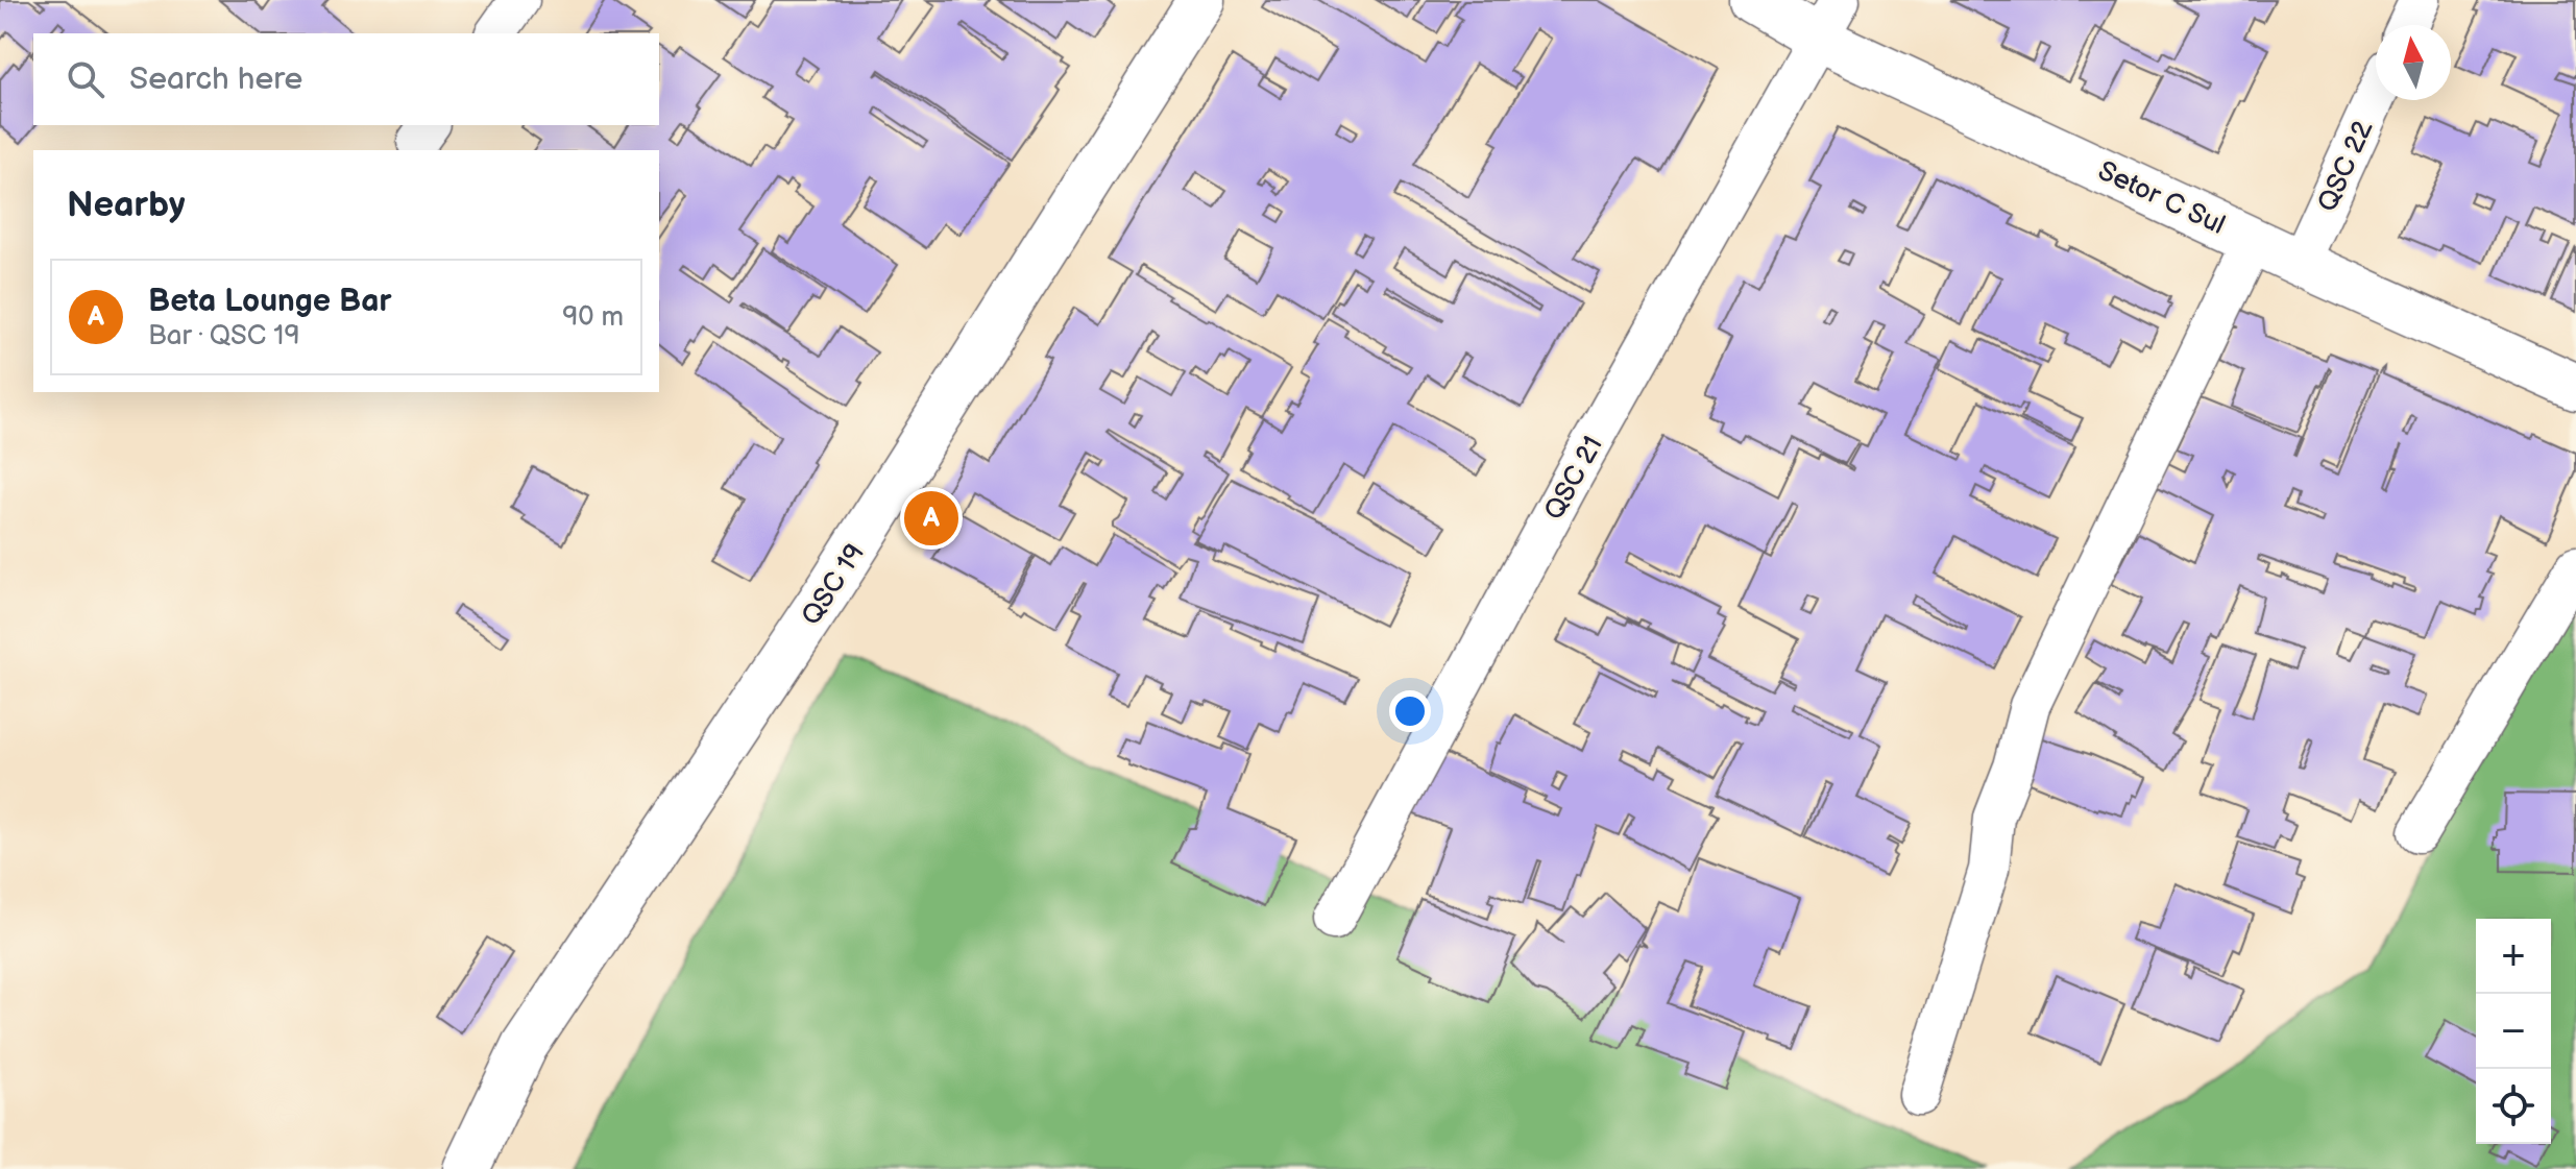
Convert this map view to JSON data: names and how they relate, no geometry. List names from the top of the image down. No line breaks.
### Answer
{"streets":{"street":["QSC 22","Setor C Sul","QSC 21","QSC 19"]},"crossings":[["QSC 22","Setor C Sul"],["Setor C Sul","QSC 21"]],"north":"top","page":{"search":"Search here","heading":"Nearby","list":[{"mark":"A","name":"Beta Lounge Bar","note":"Bar · QSC 19","value":"90 m"}],"pins":"A","map_buttons":["+","−"]}}
